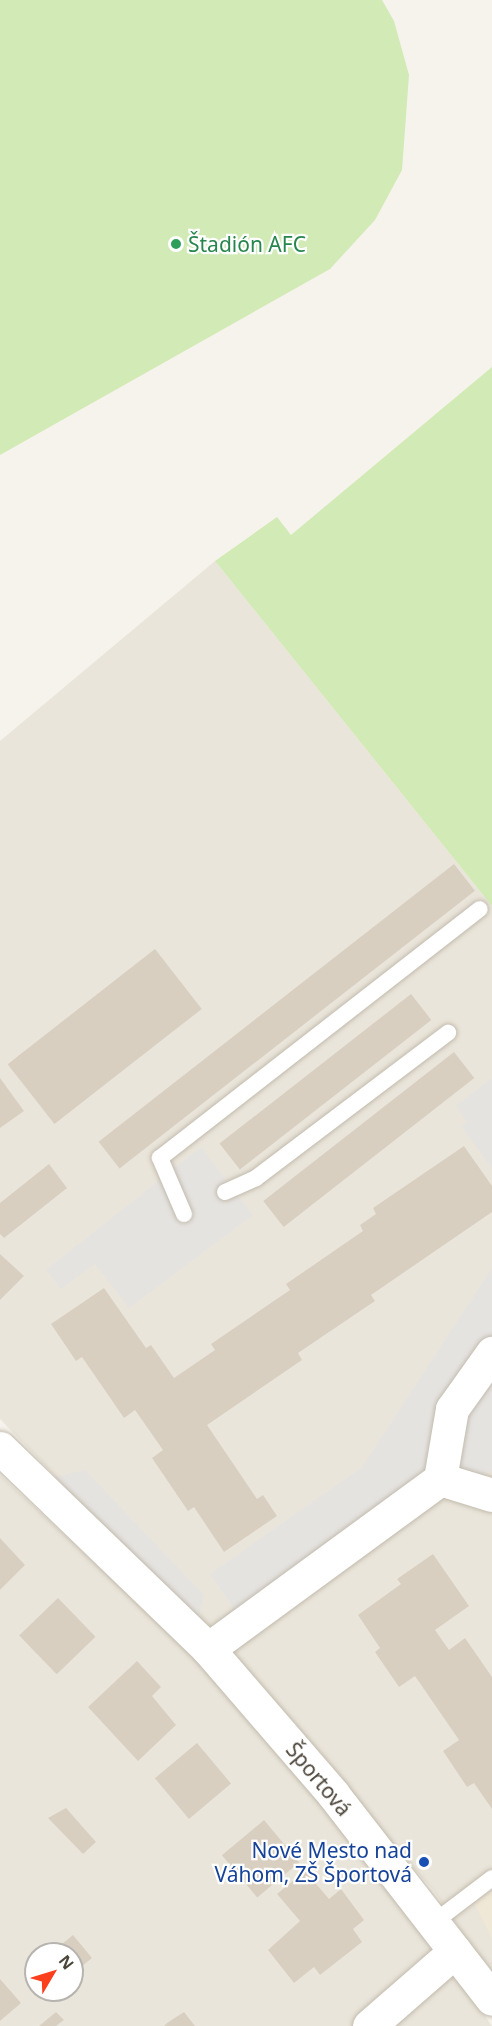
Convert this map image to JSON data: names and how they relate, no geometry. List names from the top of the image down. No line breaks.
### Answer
{"streets":{"street":["Športová"]},"places":["Štadión AFC","Nové Mesto nad Váhom, ZŠ Športová"],"north":"top right"}
